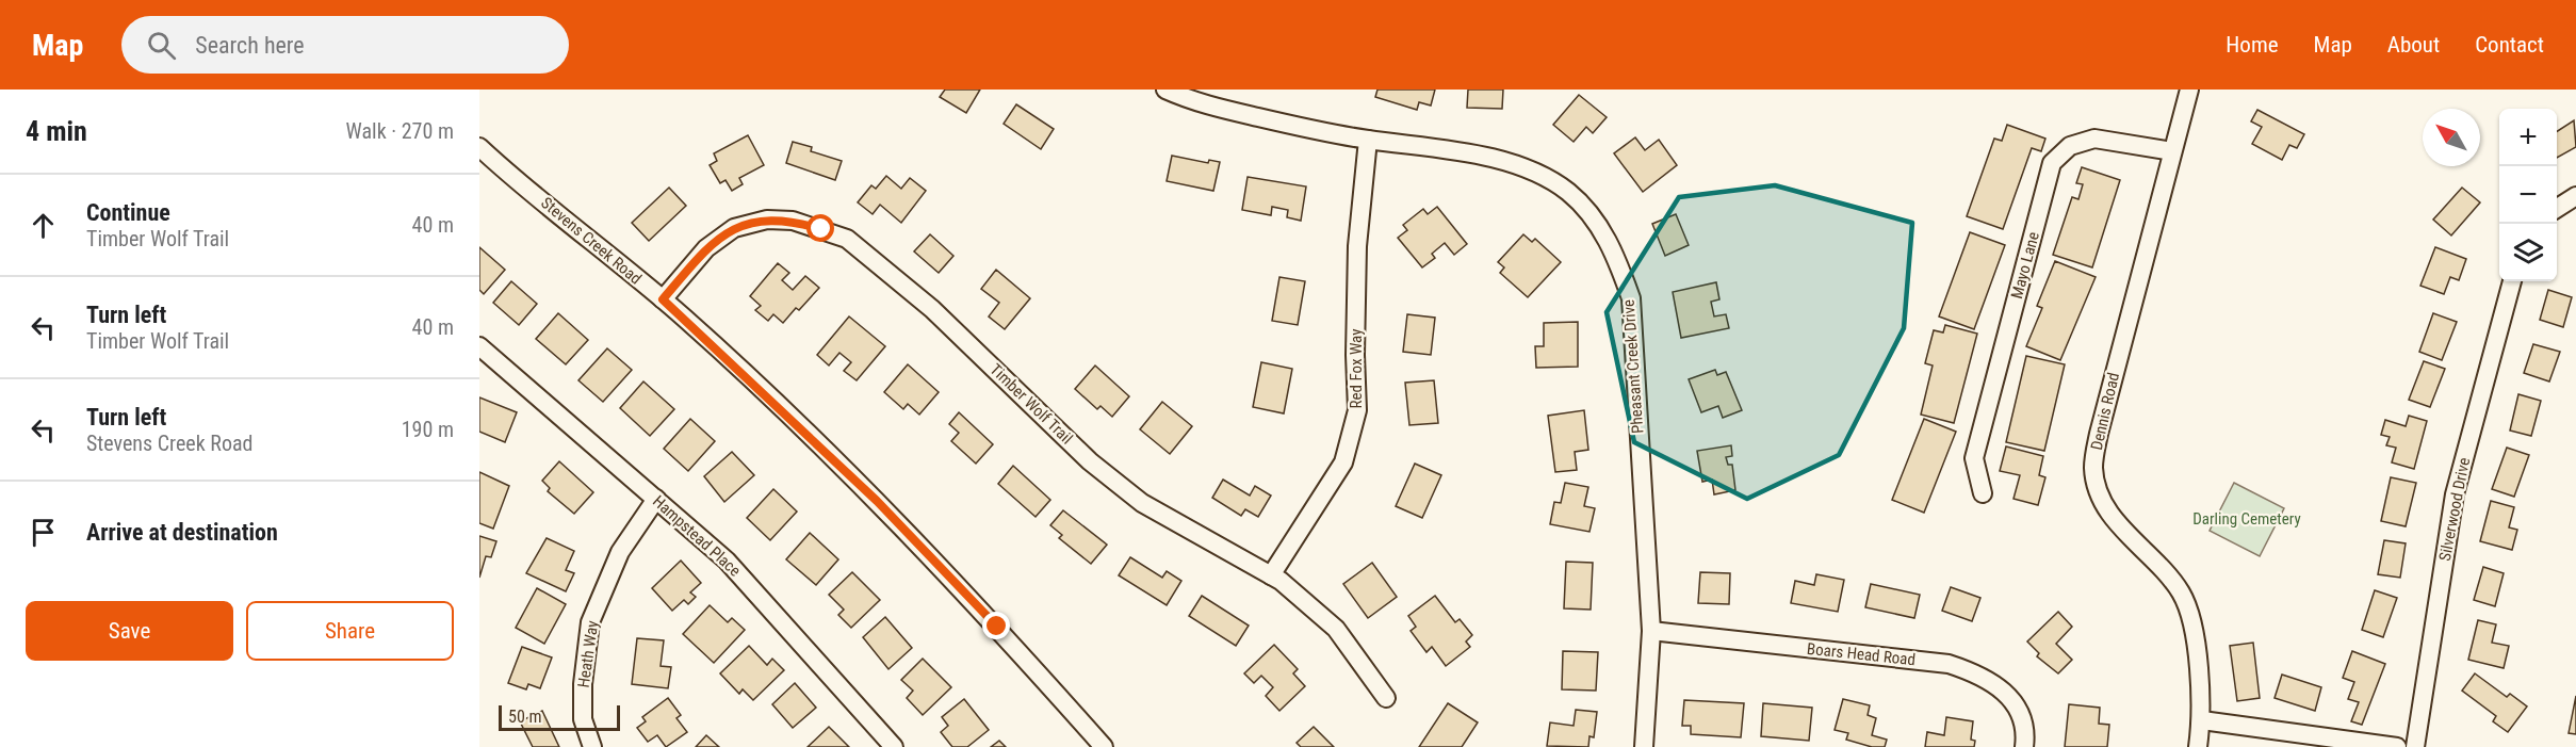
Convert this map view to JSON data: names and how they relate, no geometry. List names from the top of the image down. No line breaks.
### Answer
{"streets":{"street":["Stevens Creek Road","Mayo Lane","Pheasant Creek Drive","Red Fox Way","Timber Wolf Trail","Dennis Road","Silverwood Drive","Hampstead Place","Heath Way","Boars Head Road"]},"crossings":[["Stevens Creek Road","Timber Wolf Trail"],["Mayo Lane","Dennis Road"],["Pheasant Creek Drive","Red Fox Way"],["Pheasant Creek Drive","Boars Head Road"],["Red Fox Way","Timber Wolf Trail"],["Hampstead Place","Heath Way"]],"parks":["Darling Cemetery"],"scale_bar":"50 m","north":"top left","page":{"header":"Map","search":"Search here","nav":["Home","Map","About","Contact"],"heading":["4 min","Walk · 270 m"],"map_buttons":["+","−"],"list":[["Continue","Timber Wolf Trail","40 m"],["Turn left","Timber Wolf Trail","40 m"],["Turn left","Stevens Creek Road","190 m"],"Arrive at destination"],"buttons":["Save","Share"],"scale":"50 m"}}
